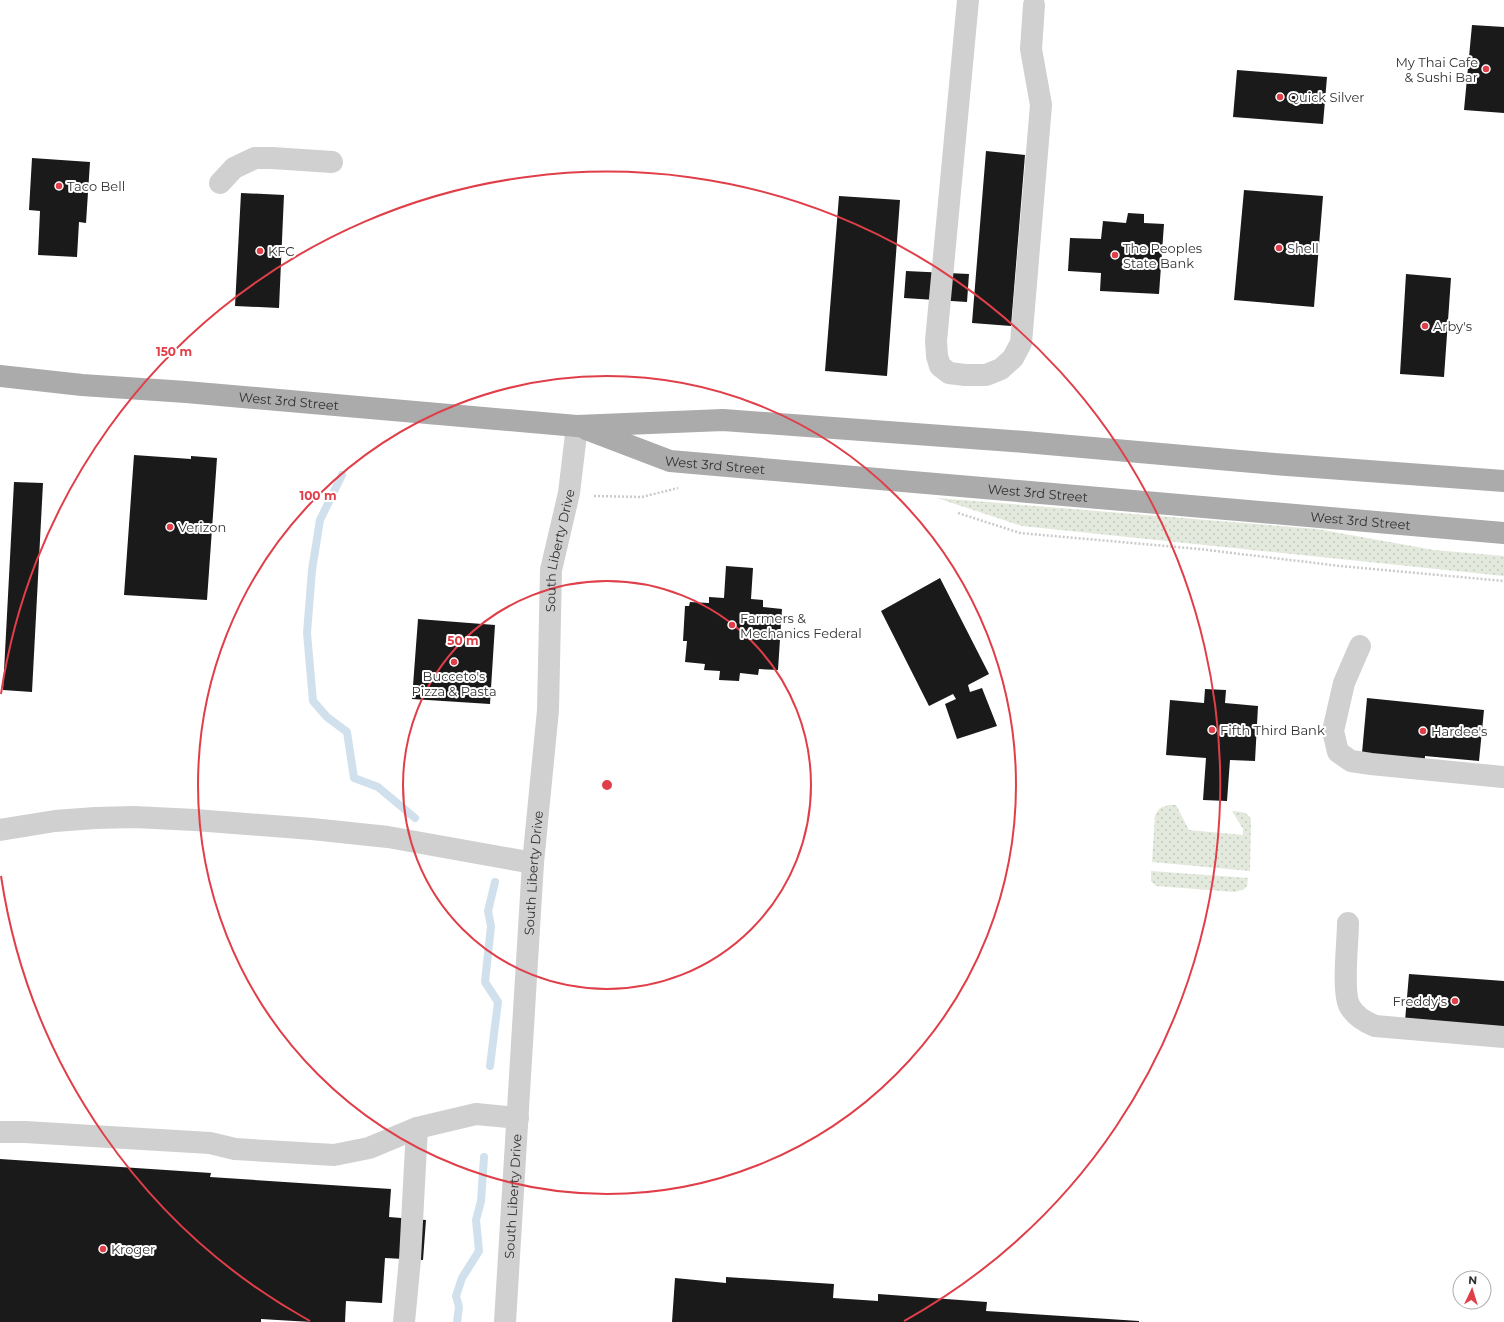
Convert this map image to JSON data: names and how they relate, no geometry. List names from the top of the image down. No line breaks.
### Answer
{"streets":{"main road":["West 3rd Street"],"street":["South Liberty Drive"]},"crossings":[["West 3rd Street","South Liberty Drive"]],"places":["My Thai Cafe & Sushi Bar","Quick Silver","Taco Bell","Shell","KFC","The Peoples State Bank","Arby's","Verizon","Farmers & Mechanics Federal","Bucceto's Pizza & Pasta","Fifth Third Bank","Hardee's","Freddy's","Kroger"],"north":"top","rings":["150 m","100 m","50 m"]}
